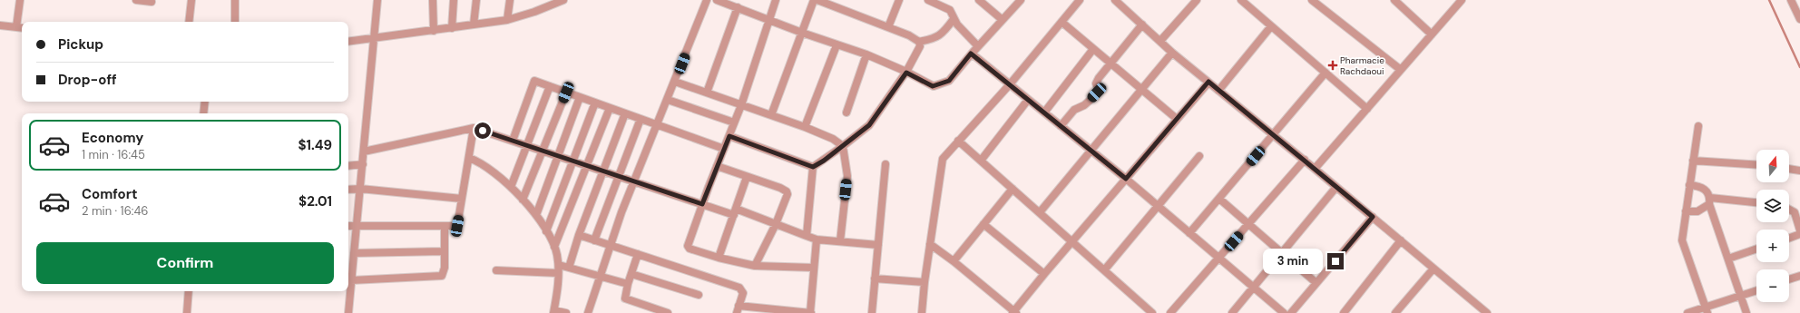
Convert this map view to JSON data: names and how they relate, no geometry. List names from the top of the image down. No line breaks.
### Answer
{"places":{"health":["Pharmacie Rachdaoui"]},"north":"top","page":{"banner":["Pickup","Drop-off"],"list":[{"name":"Economy","note":"1 min · 16:45","value":"$1.49"},{"name":"Comfort","note":"2 min · 16:46","value":"$2.01"}],"map_buttons":["+","−"],"buttons":"Confirm","bubble":"3 min"}}
